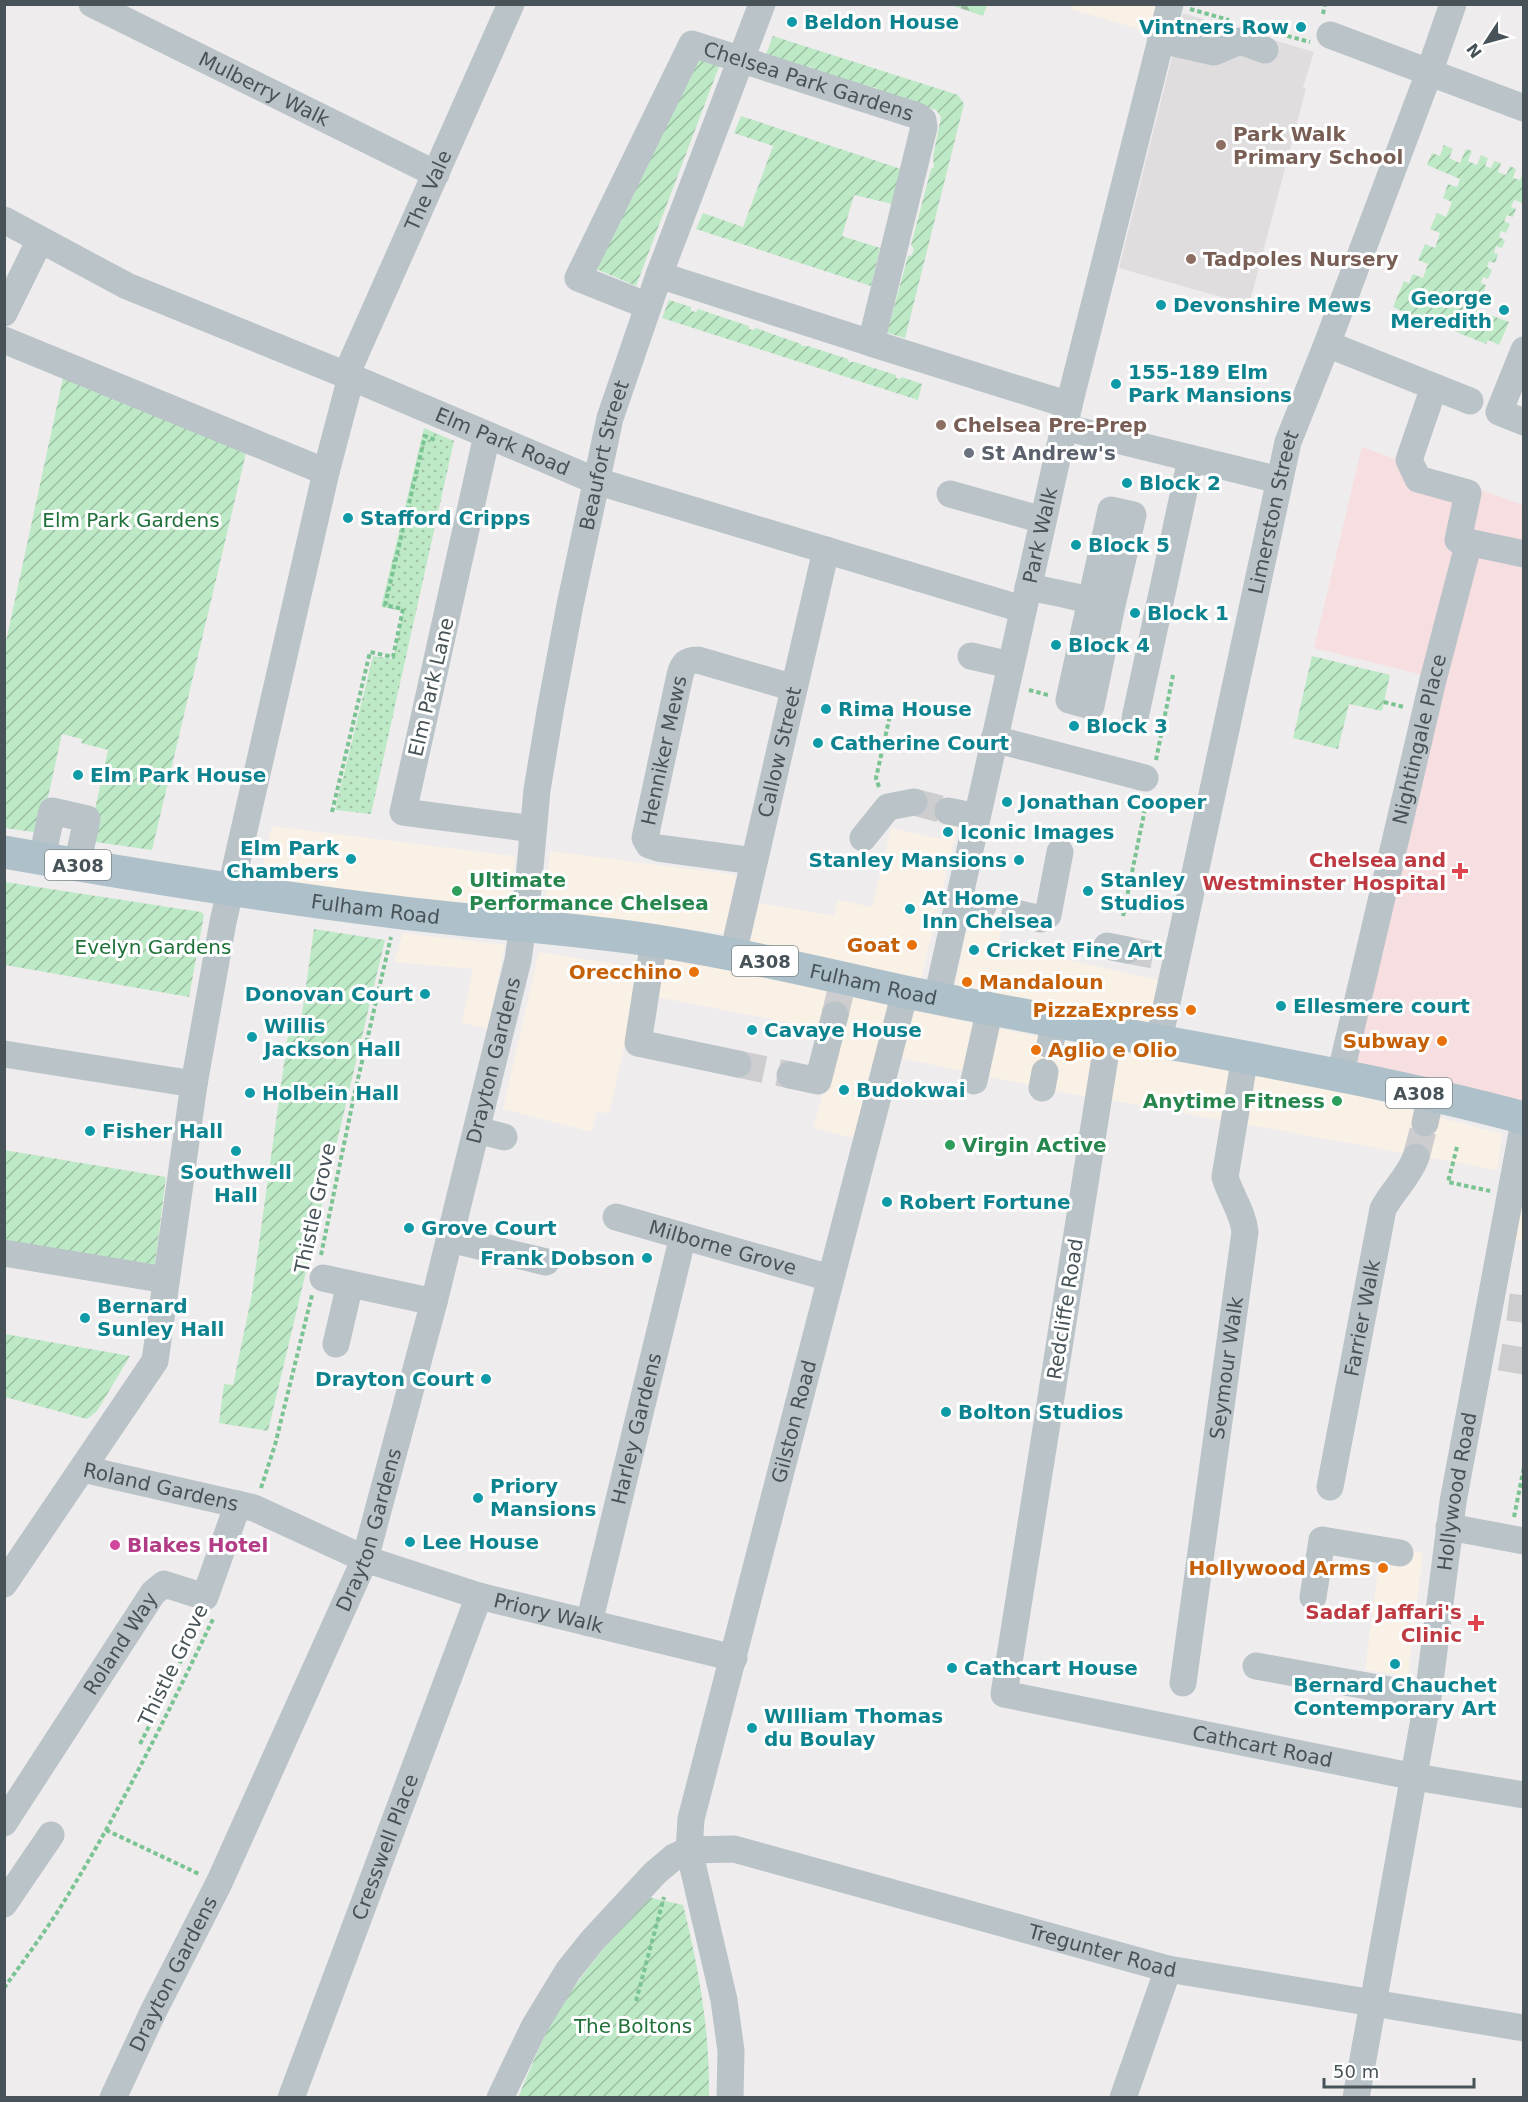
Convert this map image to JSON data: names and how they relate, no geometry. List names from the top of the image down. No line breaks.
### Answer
{"streets":{"main road":["A308","Fulham Road"],"street":["Chelsea Park Gardens","Mulberry Walk","The Vale","Elm Park Road","Beaufort Street","Limerston Street","Park Walk","Elm Park Lane","Nightingale Place","Henniker Mews","Callow Street","Drayton Gardens","Milborne Grove","Redcliffe Road","Farrier Walk","Seymour Walk","Gilston Road","Harley Gardens","Hollywood Road","Roland Gardens","Priory Walk","Roland Way","Cathcart Road","Cresswell Place","Tregunter Road"],"path":["Thistle Grove"]},"crossings":[["Chelsea Park Gardens","Beaufort Street"],["Mulberry Walk","The Vale"],["The Vale","Elm Park Road"],["Elm Park Road","Beaufort Street"],["Elm Park Road","Park Walk"],["Elm Park Road","Elm Park Lane"],["Elm Park Road","Callow Street"],["Beaufort Street","Elm Park Lane"],["Beaufort Street","Fulham Road"],["Beaufort Street","Drayton Gardens"],["Limerston Street","Fulham Road"],["Park Walk","Fulham Road"],["Nightingale Place","Fulham Road"],["Henniker Mews","Callow Street"],["Callow Street","Fulham Road"],["Fulham Road","Drayton Gardens"],["Fulham Road","Thistle Grove"],["Fulham Road","Redcliffe Road"],["Fulham Road","Seymour Walk"],["Fulham Road","Gilston Road"],["Drayton Gardens","Roland Gardens"],["Drayton Gardens","Priory Walk"],["Thistle Grove","Roland Gardens"],["Thistle Grove","Roland Way"],["Milborne Grove","Gilston Road"],["Milborne Grove","Harley Gardens"],["Redcliffe Road","Cathcart Road"],["Gilston Road","Priory Walk"],["Gilston Road","Tregunter Road"],["Harley Gardens","Priory Walk"],["Hollywood Road","Cathcart Road"],["Hollywood Road","Tregunter Road"],["Roland Gardens","Priory Walk"],["Priory Walk","Cresswell Place"]],"parks":["Elm Park Gardens","Evelyn Gardens","The Boltons"],"places":{"other":["Beldon House","Vintners Row","Park Walk Primary School","Tadpoles Nursery","Devonshire Mews","George Meredith","155-189 Elm Park Mansions","Chelsea Pre-Prep","St Andrew's","Block 2","Stafford Cripps","Block 5","Block 1","Block 4","Rima House","Block 3","Catherine Court","Elm Park House","Jonathan Cooper","Iconic Images","Elm Park Chambers","Stanley Mansions","Ultimate Performance Chelsea","Stanley Studios","At Home Inn Chelsea","Goat","Cricket Fine Art","Orecchino","Mandaloun","Donovan Court","Ellesmere court","PizzaExpress","Cavaye House","Willis Jackson Hall","Subway","Aglio e Olio","Budokwai","Holbein Hall","Anytime Fitness","Fisher Hall","Virgin Active","Southwell Hall","Robert Fortune","Grove Court","Frank Dobson","Bernard Sunley Hall","Drayton Court","Bolton Studios","Priory Mansions","Lee House","Blakes Hotel","Hollywood Arms","Bernard Chauchet Contemporary Art","Cathcart House","WIlliam Thomas du Boulay"],"health":["Chelsea and Westminster Hospital","Sadaf Jaffari's Clinic"]},"scale_bar":"50 m","north":"bottom left"}
